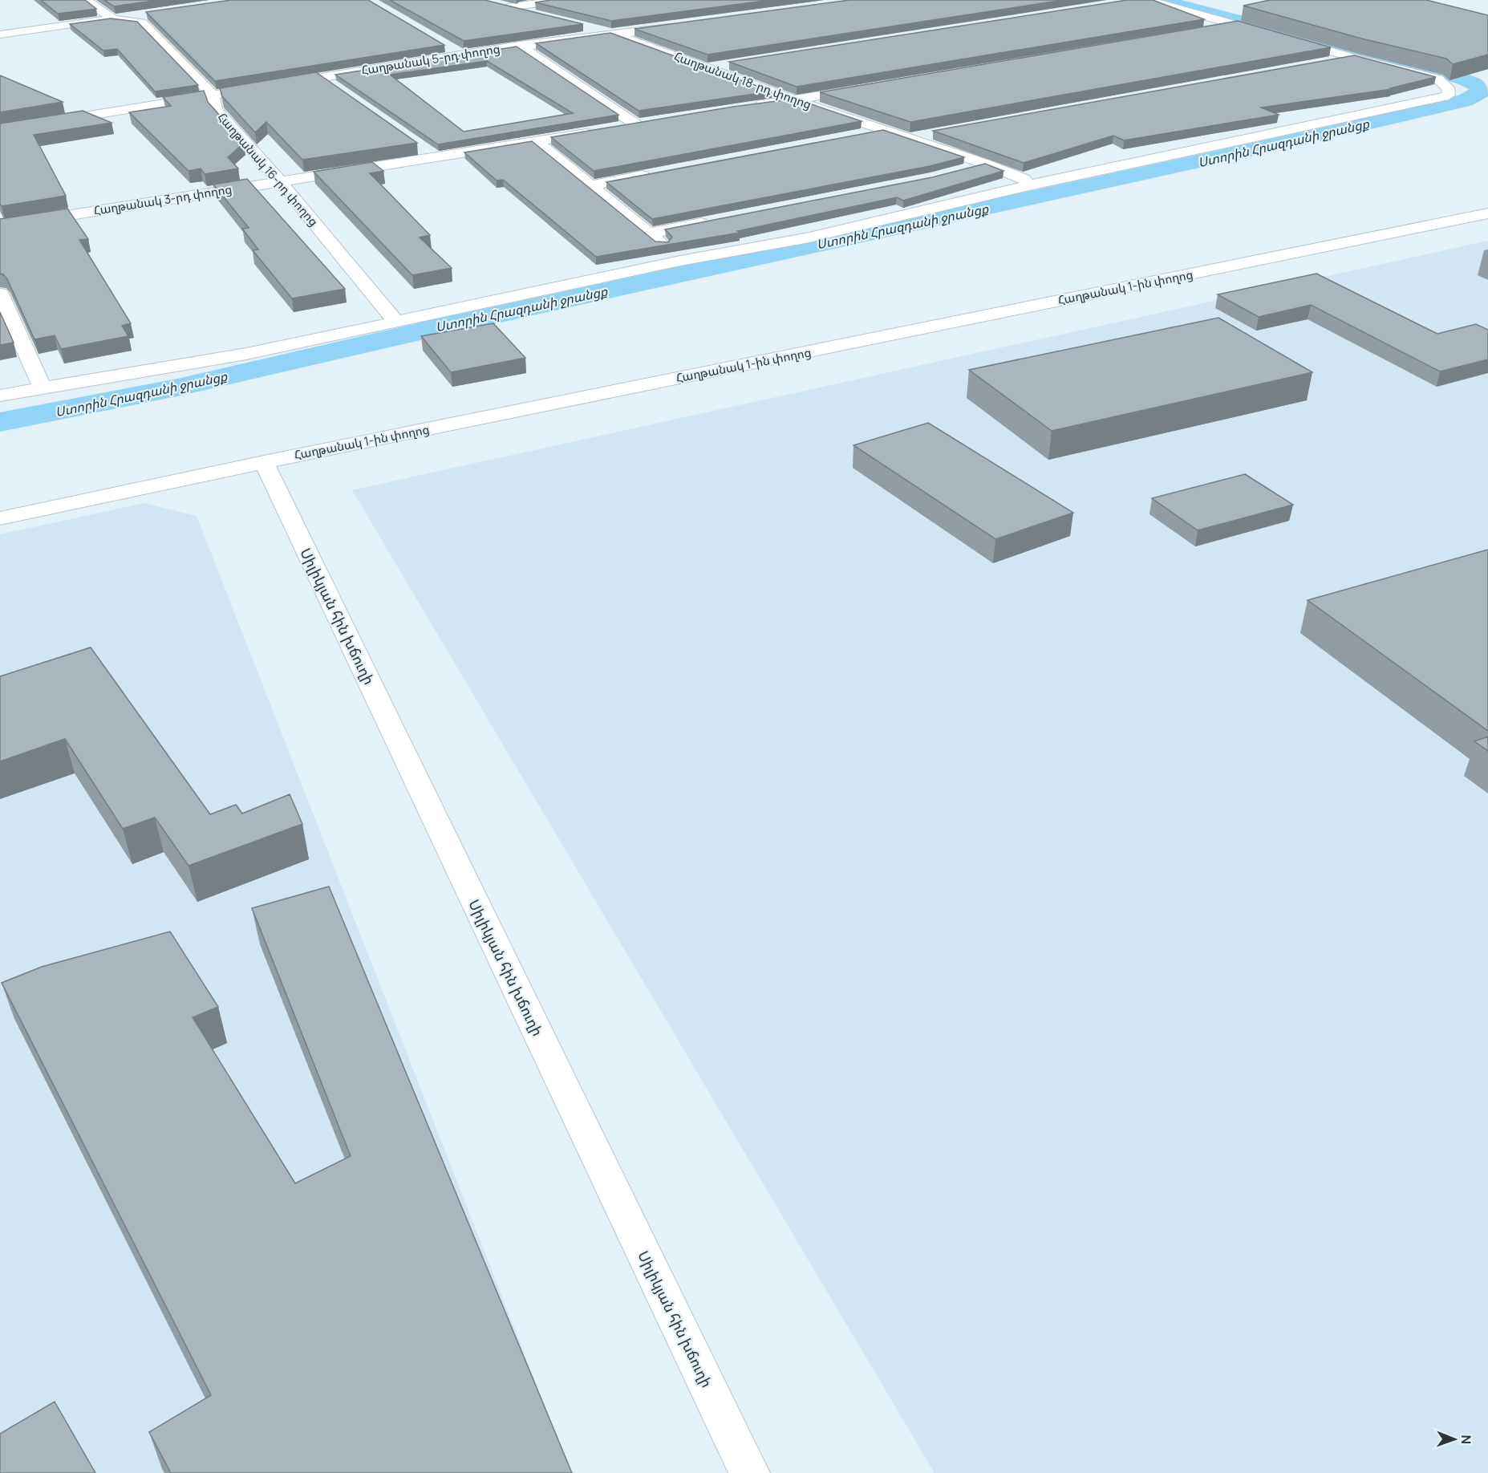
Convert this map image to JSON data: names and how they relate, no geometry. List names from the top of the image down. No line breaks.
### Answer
{"streets":{"street":["Հաղթանակ 5-րդ փողոց","Հաղթանակ 18-րդ փողոց","Հաղթանակ 16-րդ փողոց","Հաղթանակ 3-րդ փողոց","Հաղթանակ 1-ին փողոց","Սիլիկյան հին խճուղի"]},"crossings":[["Հաղթանակ 5-րդ փողոց","Հաղթանակ 18-րդ փողոց"],["Հաղթանակ 5-րդ փողոց","Հաղթանակ 16-րդ փողոց"],["Հաղթանակ 16-րդ փողոց","Հաղթանակ 3-րդ փողոց"],["Հաղթանակ 1-ին փողոց","Սիլիկյան հին խճուղի"]],"water":["Ստորին Հրազդանի ջրանցք"],"north":"right"}
